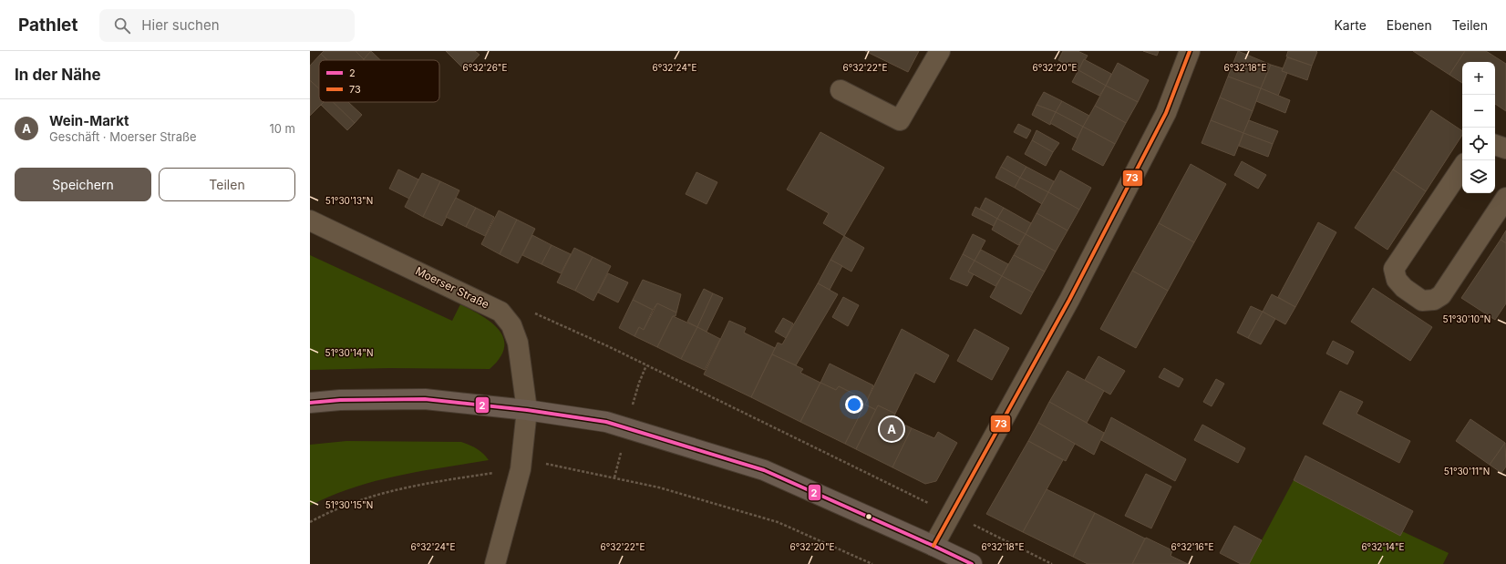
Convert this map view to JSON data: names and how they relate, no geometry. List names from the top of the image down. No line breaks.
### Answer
{"streets":{"street":["Moerser Straße"]},"lines":["transit line 73","transit line 2"],"legend":["2","73"],"page":{"header":"Pathlet","search":"Hier suchen","nav":["Karte","Ebenen","Teilen"],"heading":"In der Nähe","map_buttons":["+","−"],"list":[{"mark":"A","name":"Wein-Markt","note":"Geschäft · Moerser Straße","value":"10 m"}],"buttons":["Speichern","Teilen"],"pins":"A"},"coordinates":["6°32'26\"E","6°32'24\"E","6°32'22\"E","6°32'20\"E","6°32'18\"E","51°30'13\"N","51°30'10\"N","51°30'14\"N","51°30'11\"N","51°30'15\"N","6°32'16\"E","6°32'14\"E"]}
